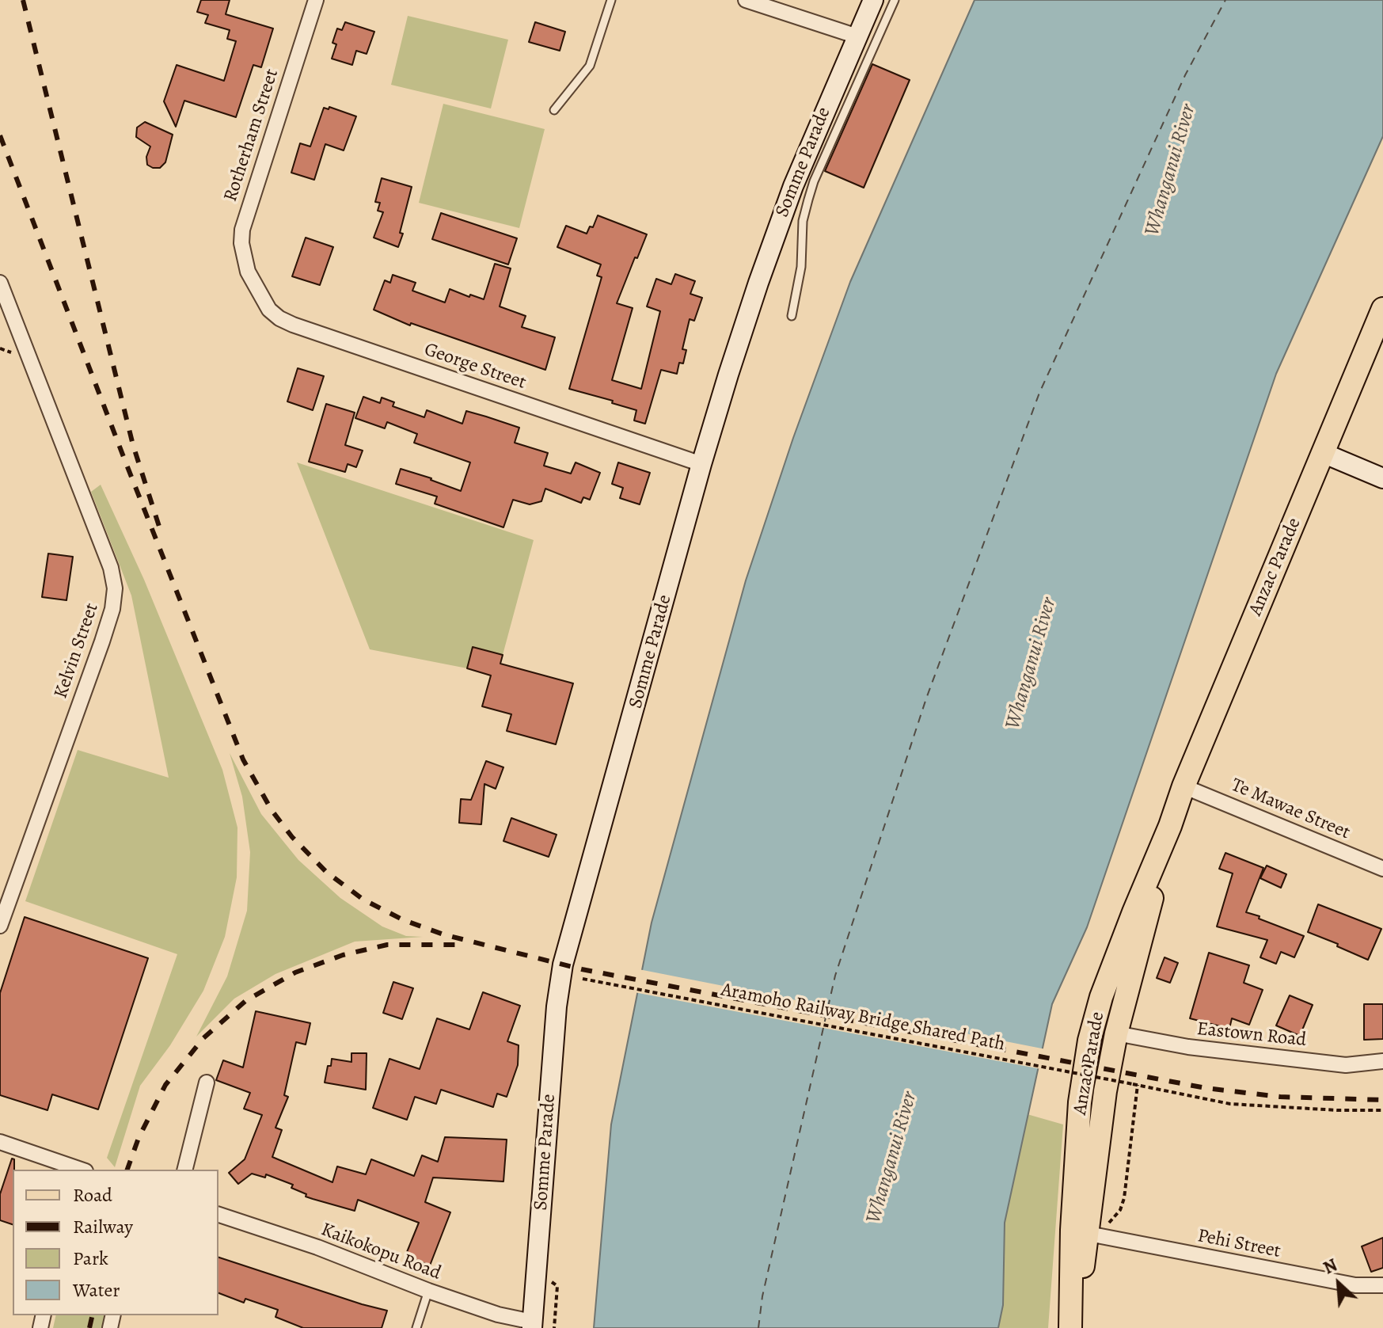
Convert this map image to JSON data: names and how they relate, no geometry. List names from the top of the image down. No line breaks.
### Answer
{"streets":{"main road":["Somme Parade","Anzac Parade"],"street":["Rotherham Street","George Street","Kelvin Street","Te Mawae Street","Eastown Road","Pehi Street","Kaikokopu Road"],"path":["Aramoho Railway Bridge Shared Path"]},"crossings":[["Rotherham Street","George Street"],["Somme Parade","George Street"],["Somme Parade","Kaikokopu Road"],["Anzac Parade","Te Mawae Street"],["Anzac Parade","Eastown Road"],["Anzac Parade","Pehi Street"]],"water":["Whanganui River"],"legend":["Road","Railway","Park","Water"],"north":"top left"}
